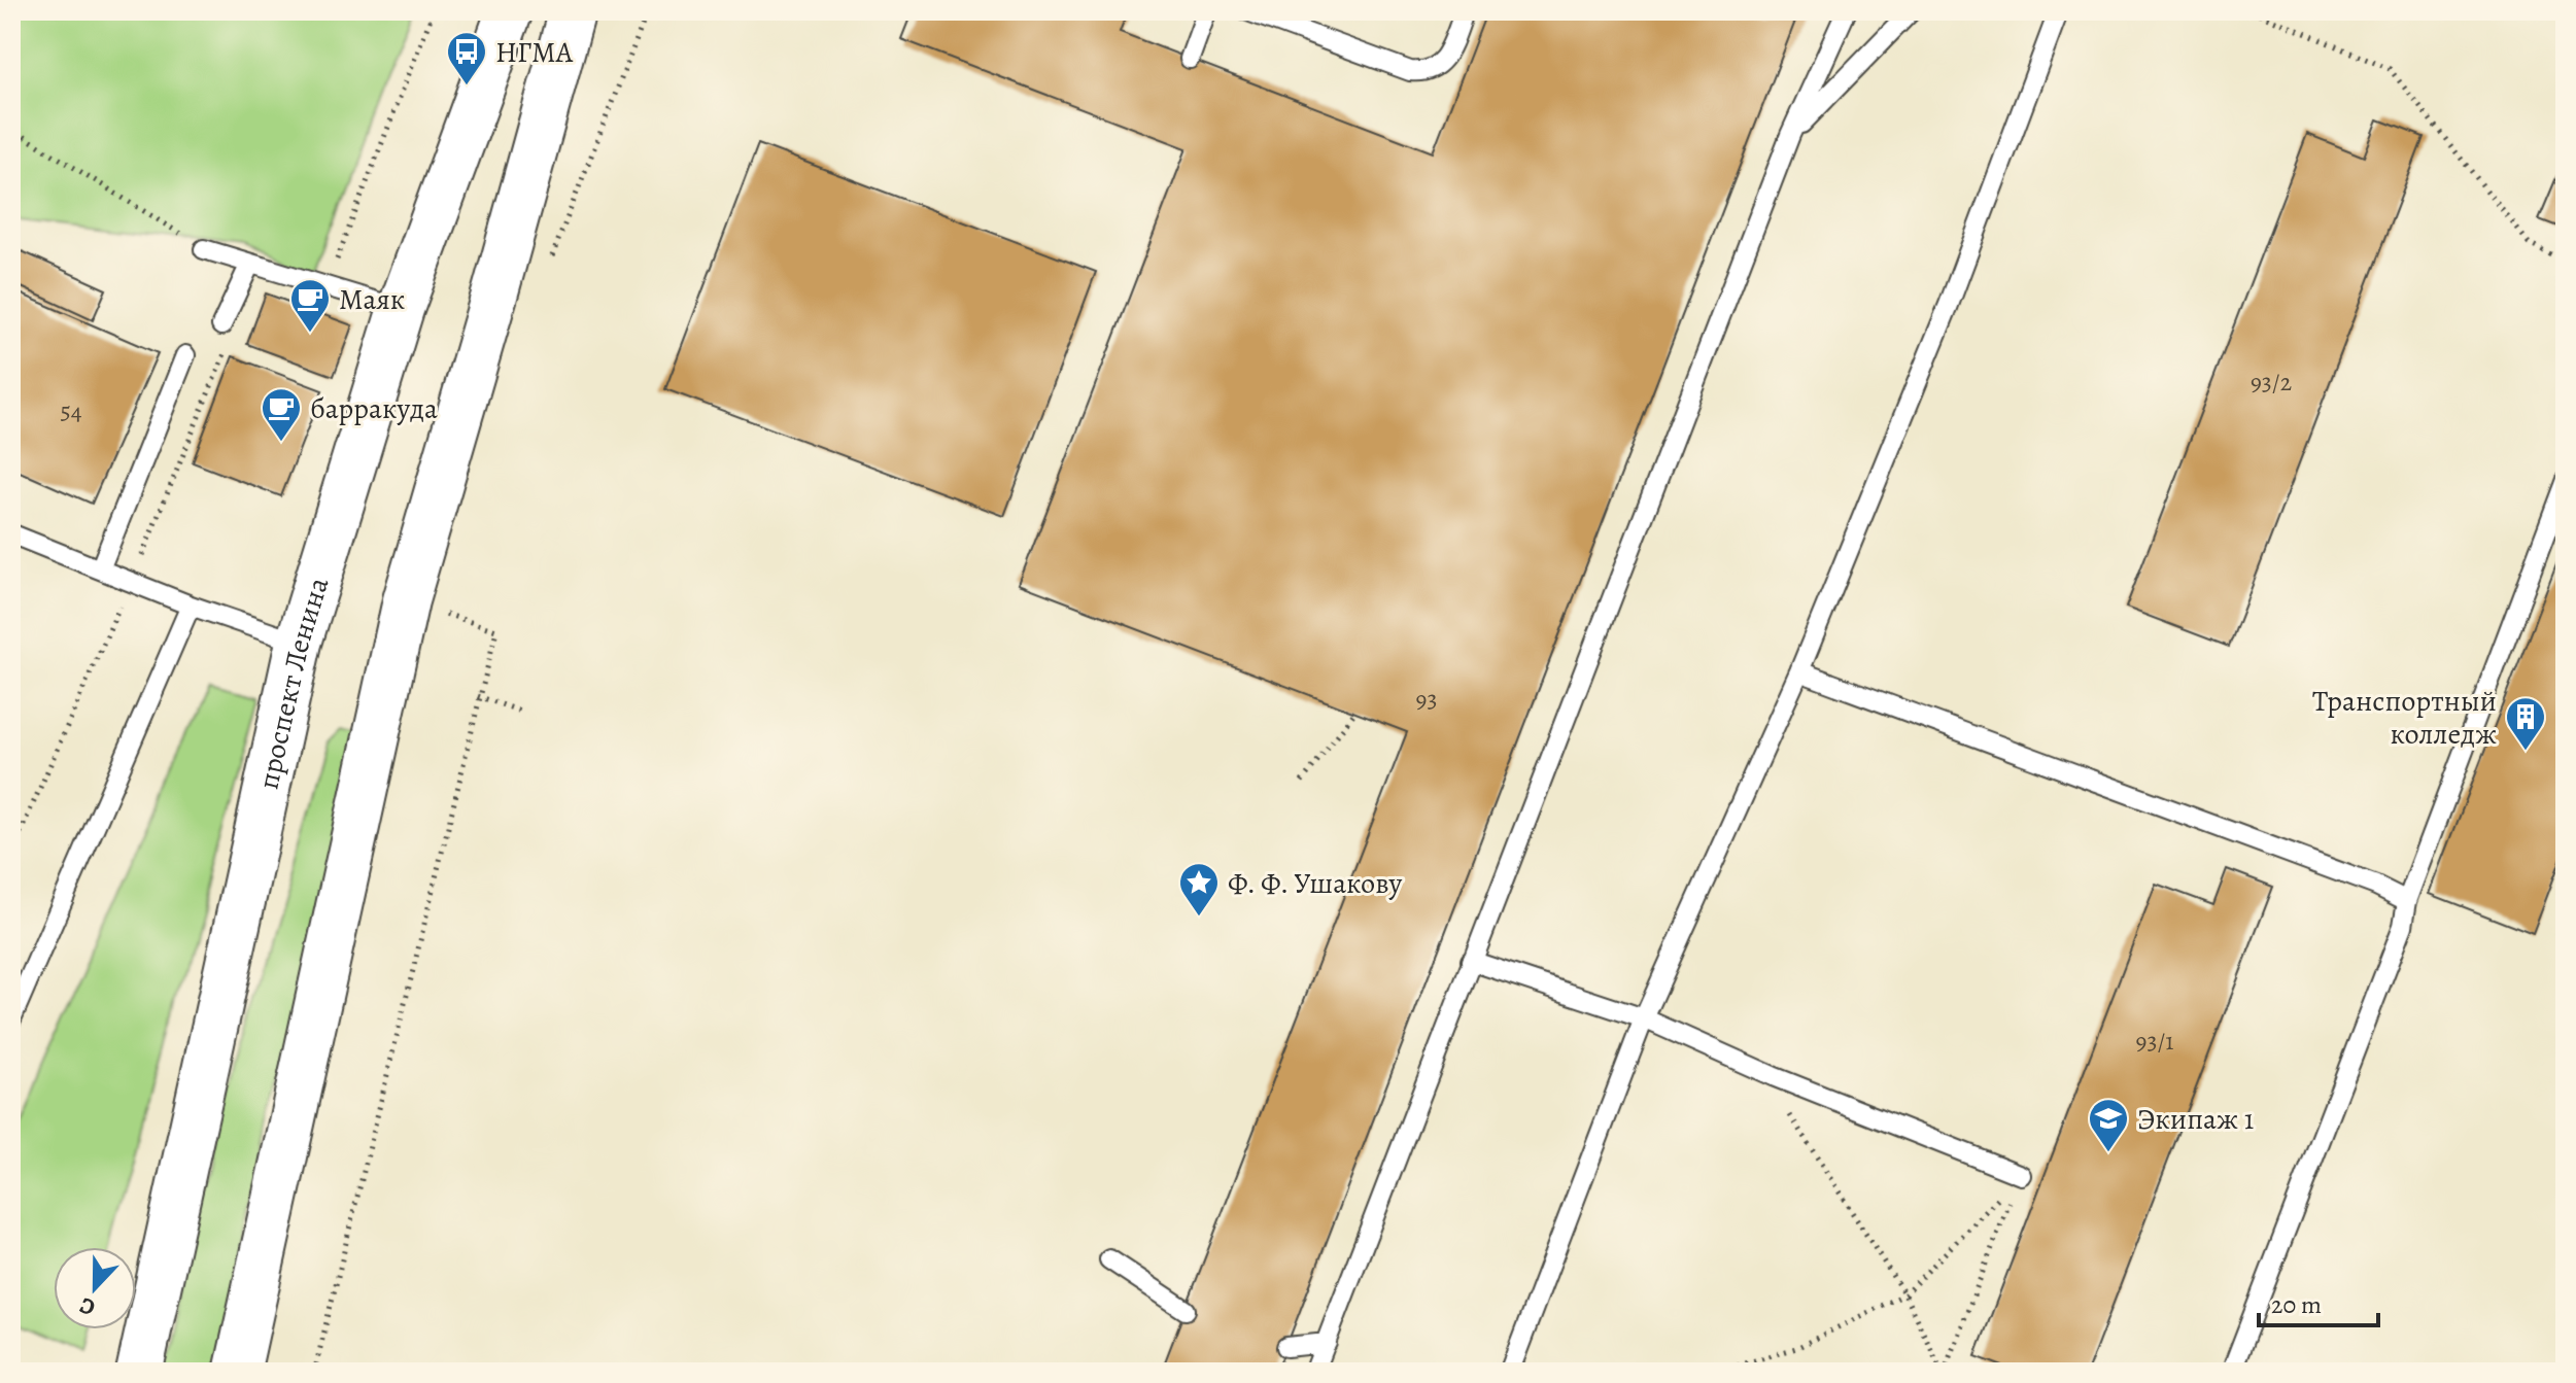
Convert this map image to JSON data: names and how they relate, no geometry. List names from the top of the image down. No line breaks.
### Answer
{"streets":{"street":["проспект Ленина"]},"places":{"bus stop":["НГМА"],"cafe":["Маяк","барракуда"],"building":["Транспортный колледж"],"place":["Ф. Ф. Ушакову"],"school or university":["Экипаж 1"]},"house_numbers":["93/2","54","93","93/1"],"scale_bar":"20 m","north":"bottom"}
